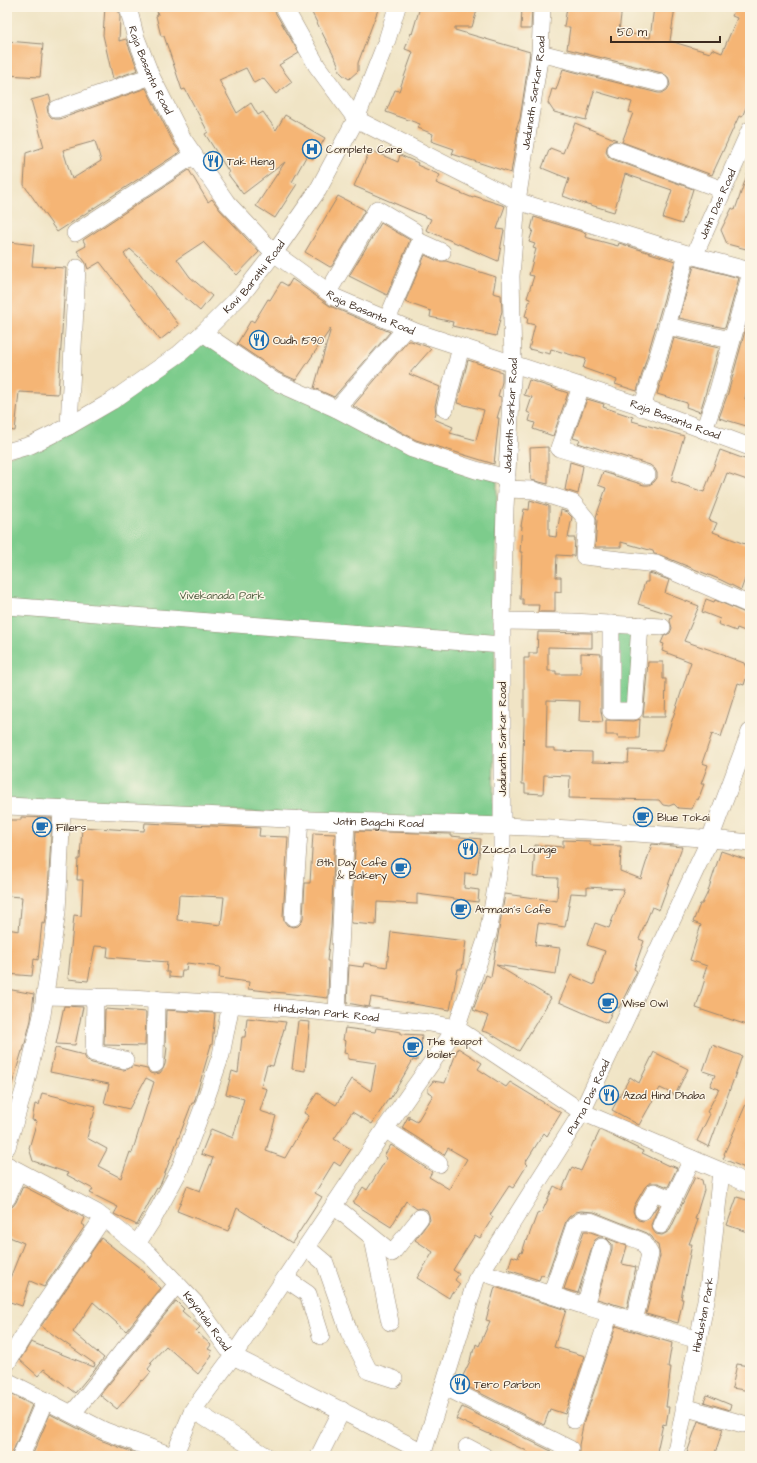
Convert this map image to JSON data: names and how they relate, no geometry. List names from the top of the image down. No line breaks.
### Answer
{"streets":{"street":["Raja Basanta Road","Jadunath Sarkar Road","Jatin Das Road","Kavi Barathi Road","Jatin Bagchi Road","Hindustan Park Road","Purna Das Road","Hindustan Park","Keyatala Road"]},"crossings":[["Raja Basanta Road","Jadunath Sarkar Road"],["Raja Basanta Road","Jatin Das Road"],["Raja Basanta Road","Kavi Barathi Road"],["Jadunath Sarkar Road","Jatin Bagchi Road"],["Jadunath Sarkar Road","Hindustan Park Road"],["Jadunath Sarkar Road","Keyatala Road"],["Jatin Bagchi Road","Purna Das Road"],["Hindustan Park Road","Purna Das Road"],["Purna Das Road","Keyatala Road"]],"parks":["Vivekanada Park"],"places":{"hospital":["Complete Care"],"restaurant":["Tak Heng","Oudh 1590","Zucca Lounge","Azad Hind Dhaba","Tero Parbon"],"cafe":["Blue Tokai","Fillers","8th Day Cafe & Bakery","Armaan's Cafe","Wise Owl","The teapot boiler"]},"scale_bar":"50 m"}
